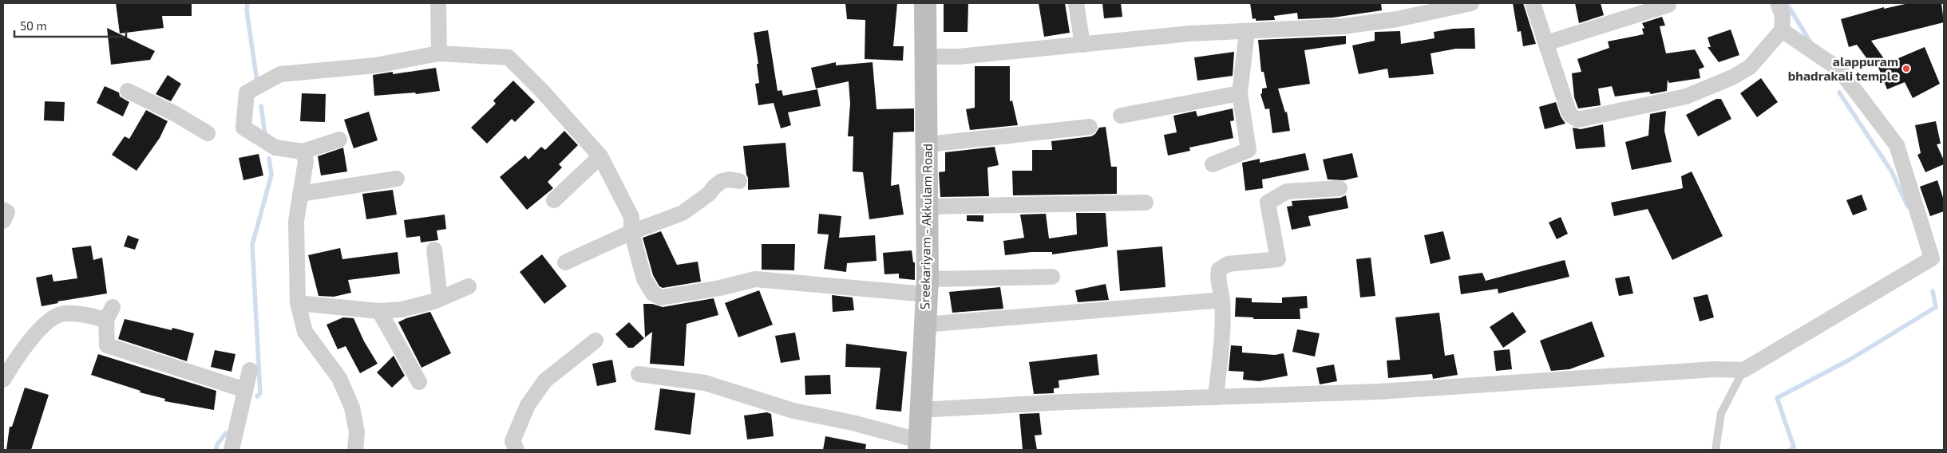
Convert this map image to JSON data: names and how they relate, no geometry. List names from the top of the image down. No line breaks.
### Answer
{"streets":{"main road":["Sreekariyam - Akkulam Road"]},"places":["alappuram bhadrakali temple"],"scale_bar":"50 m"}
